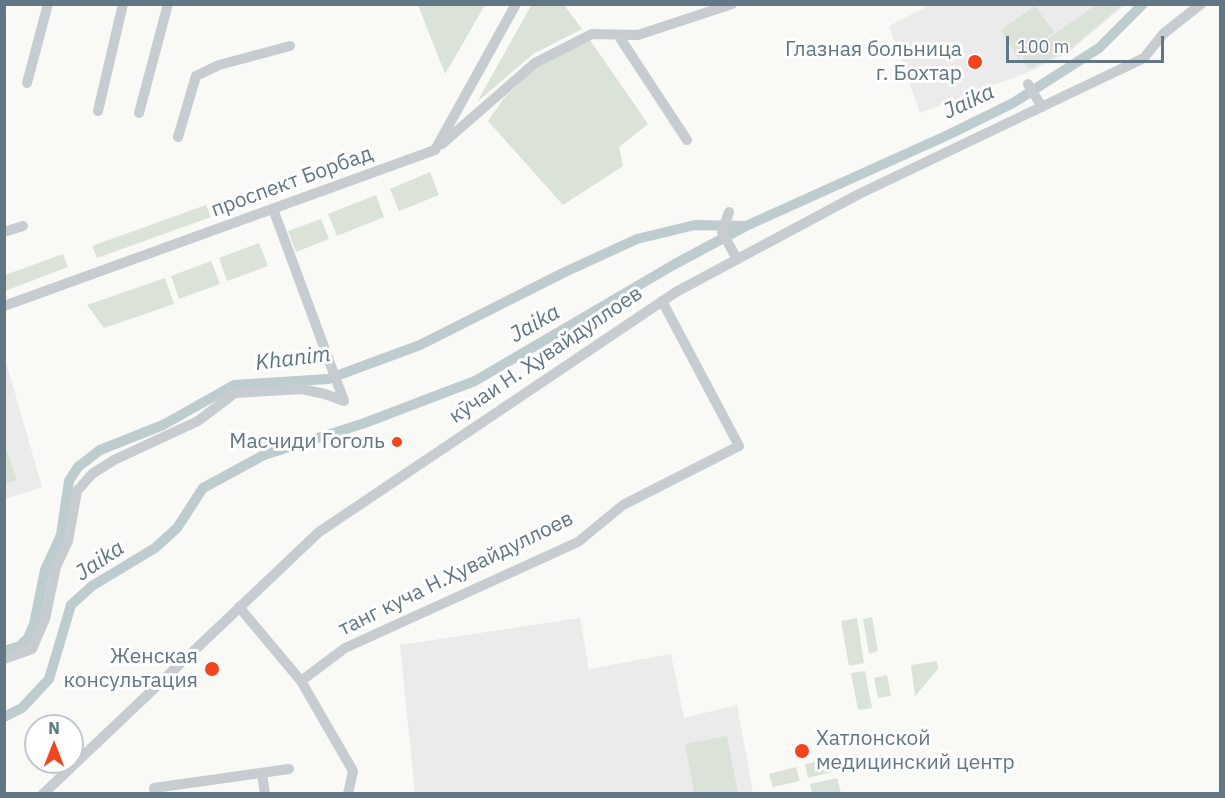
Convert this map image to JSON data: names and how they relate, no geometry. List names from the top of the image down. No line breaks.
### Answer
{"streets":{"street":["проспект Борбад","кӯчаи Н. Ҳувайдуллоев","танг куча Н.Ҳувайдуллоев"]},"crossings":[["кӯчаи Н. Ҳувайдуллоев","танг куча Н.Ҳувайдуллоев"]],"water":["Jaika","Khanim"],"places":["Глазная больница г. Бохтар","Масчиди Гоголь","Женская консультация","Хатлонской медицинский центр"],"scale_bar":"100 m","north":"top"}
